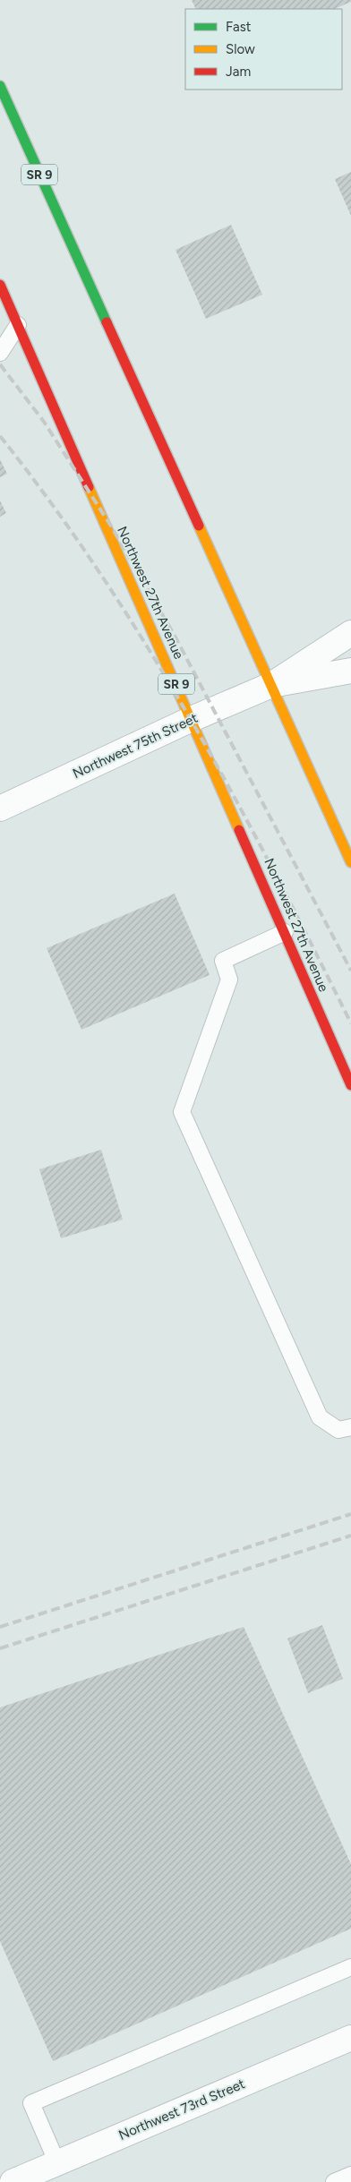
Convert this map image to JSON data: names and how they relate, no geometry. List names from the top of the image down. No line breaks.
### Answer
{"streets":{"main road":["SR 9","Northwest 27th Avenue"],"street":["Northwest 75th Street","Northwest 73rd Street"]},"crossings":[["SR 9","Northwest 75th Street"],["Northwest 27th Avenue","Northwest 75th Street"]],"legend":["Fast","Slow","Jam"]}
